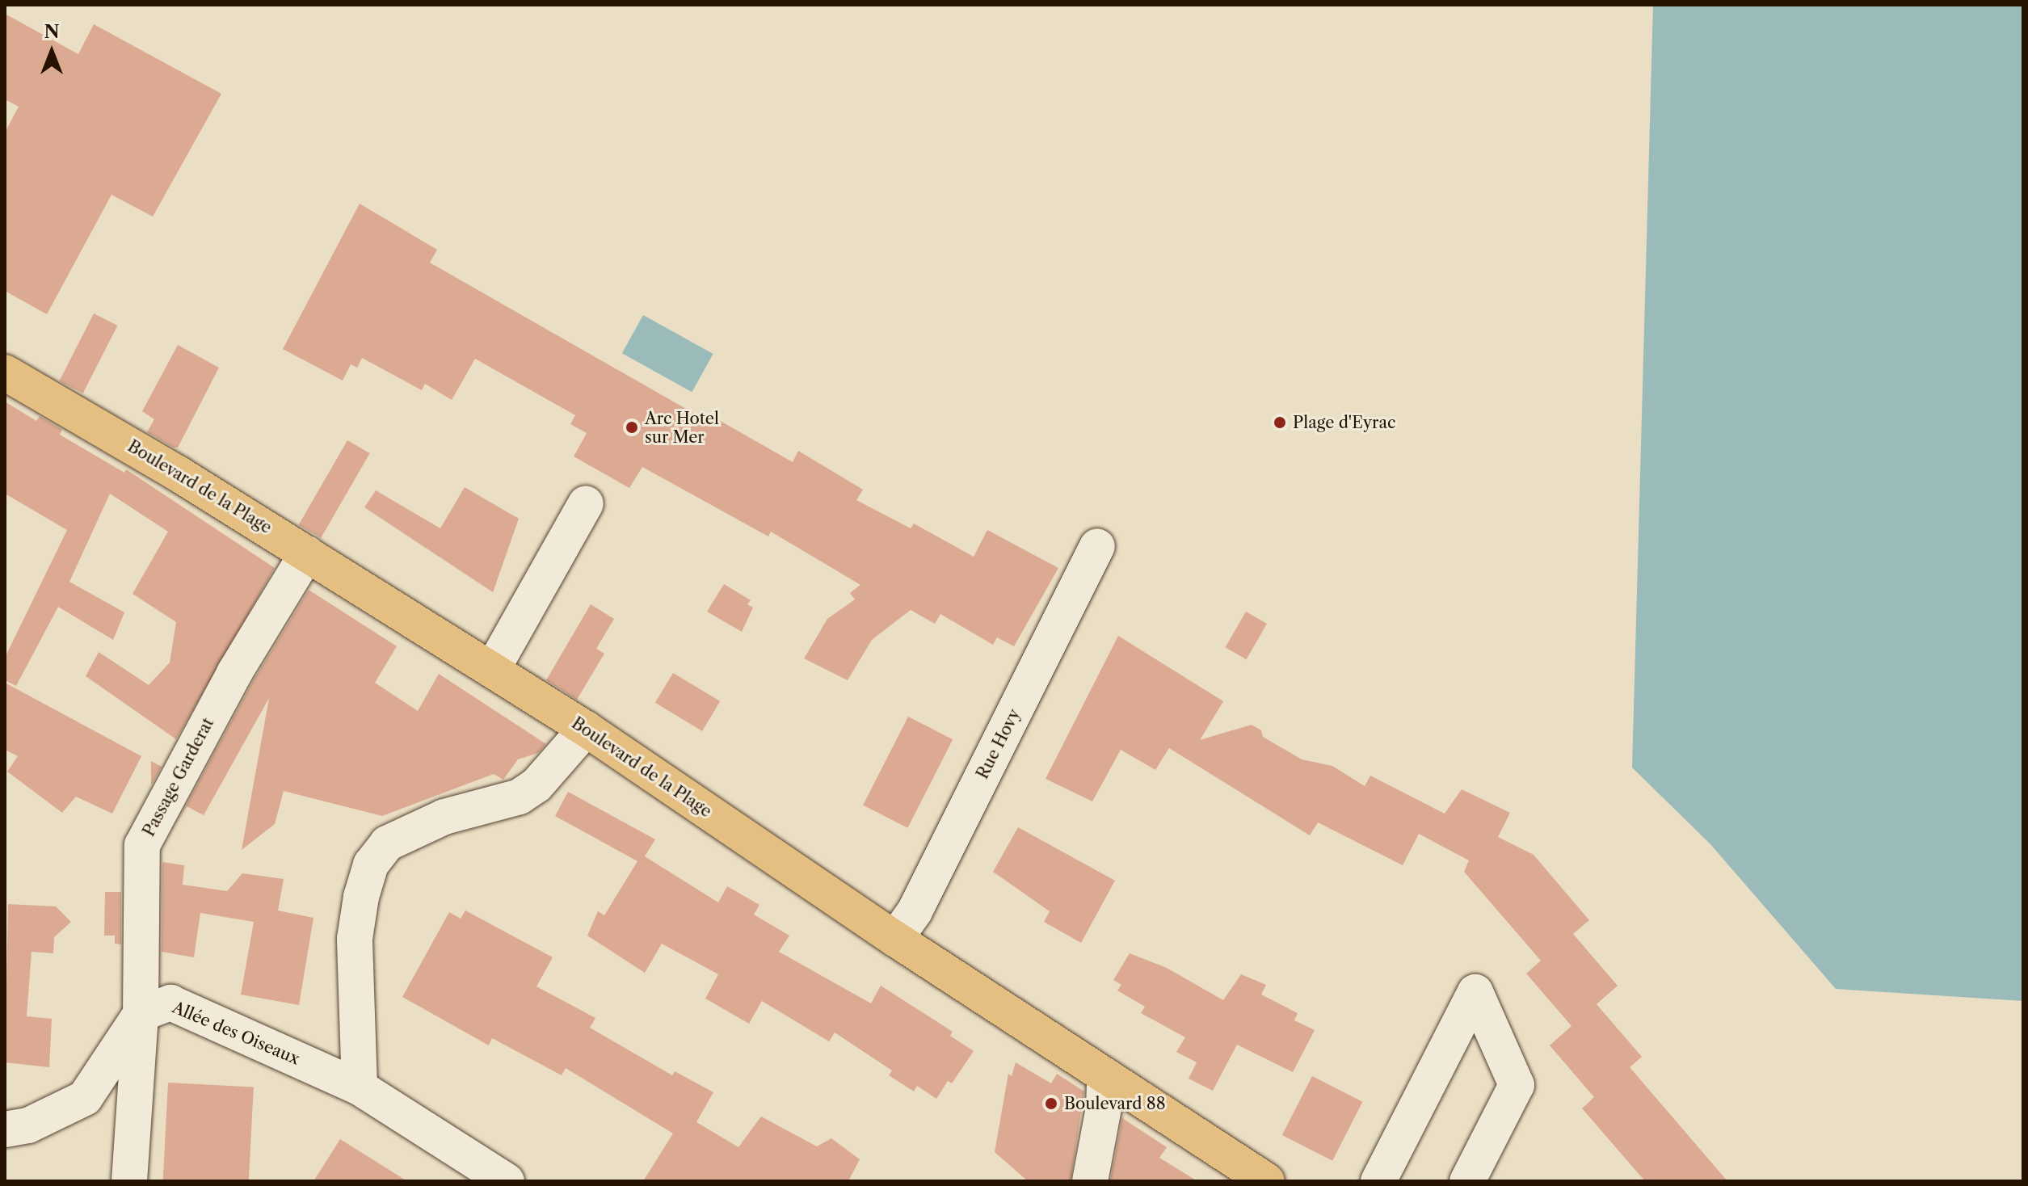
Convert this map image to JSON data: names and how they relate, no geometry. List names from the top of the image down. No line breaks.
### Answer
{"streets":{"main road":["Boulevard de la Plage"],"street":["Rue Hovy","Passage Garderat","Allée des Oiseaux"]},"crossings":[["Boulevard de la Plage","Rue Hovy"],["Boulevard de la Plage","Passage Garderat"],["Passage Garderat","Allée des Oiseaux"]],"places":["Plage d'Eyrac","Arc Hotel sur Mer","Boulevard 88"],"north":"top"}
